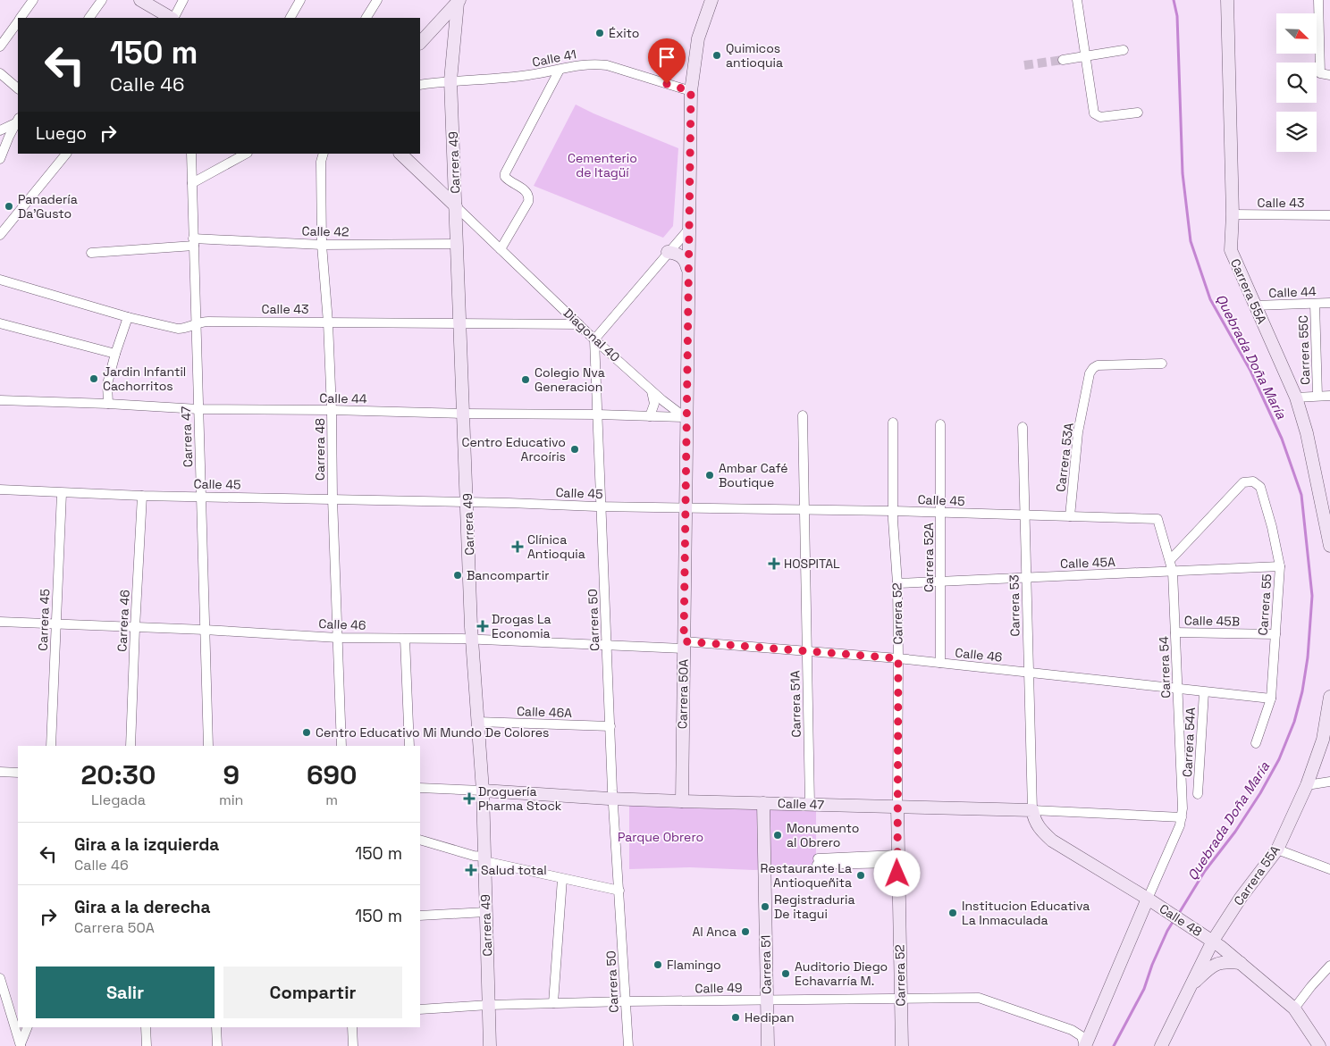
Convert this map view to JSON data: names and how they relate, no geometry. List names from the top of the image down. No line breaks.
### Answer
{"streets":{"street":["Calle 41","Carrera 49","Calle 43","Calle 42","Carrera 55A","Calle 44","Diagonal 40","Carrera 55C","Carrera 47","Carrera 48","Carrera 53A","Calle 45","Carrera 52A","Calle 45A","Carrera 55","Carrera 53","Carrera 52","Carrera 45","Carrera 50","Carrera 46","Calle 45B","Calle 46","Carrera 54","Carrera 50A","Carrera 51A","Calle 46A","Carrera 54A","Calle 47","Calle 48","Carrera 51","Calle 49"]},"crossings":[["Calle 41","Carrera 49"],["Calle 41","Carrera 50A"],["Carrera 49","Calle 43"],["Carrera 49","Calle 42"],["Carrera 49","Calle 44"],["Carrera 49","Diagonal 40"],["Carrera 49","Calle 45"],["Carrera 49","Calle 46"],["Carrera 49","Calle 46A"],["Carrera 49","Calle 47"],["Carrera 49","Calle 49"],["Calle 43","Carrera 55A"],["Calle 43","Diagonal 40"],["Calle 43","Carrera 47"],["Calle 43","Carrera 48"],["Calle 42","Carrera 47"],["Calle 42","Carrera 48"],["Carrera 55A","Calle 44"],["Carrera 55A","Calle 48"],["Calle 44","Diagonal 40"],["Calle 44","Carrera 55C"],["Calle 44","Carrera 47"],["Calle 44","Carrera 48"],["Calle 44","Carrera 50"],["Calle 44","Carrera 50A"],["Diagonal 40","Carrera 50"],["Diagonal 40","Carrera 50A"],["Carrera 47","Calle 45"],["Carrera 47","Calle 46"],["Carrera 48","Calle 45"],["Carrera 48","Calle 46"],["Carrera 53A","Calle 45"],["Calle 45","Carrera 52A"],["Calle 45","Carrera 53"],["Calle 45","Carrera 52"],["Calle 45","Carrera 45"],["Calle 45","Carrera 50"],["Calle 45","Carrera 46"],["Calle 45","Carrera 54"],["Calle 45","Carrera 50A"],["Calle 45","Carrera 51A"],["Carrera 52A","Calle 45A"],["Carrera 52A","Calle 46"],["Calle 45A","Carrera 55"],["Calle 45A","Carrera 53"],["Calle 45A","Carrera 52"],["Calle 45A","Carrera 54"],["Carrera 55","Calle 45B"],["Carrera 55","Calle 46"],["Carrera 55","Carrera 54"],["Carrera 53","Calle 46"],["Carrera 53","Calle 47"],["Carrera 53","Calle 48"],["Carrera 52","Calle 46"],["Carrera 52","Calle 47"],["Carrera 52","Calle 49"],["Carrera 45","Calle 46"],["Carrera 50","Calle 46"],["Carrera 50","Calle 46A"],["Carrera 50","Calle 47"],["Carrera 50","Calle 49"],["Carrera 46","Calle 46"],["Calle 45B","Carrera 54"],["Calle 46","Carrera 54"],["Calle 46","Carrera 50A"],["Calle 46","Carrera 51A"],["Calle 46","Carrera 54A"],["Carrera 54","Calle 47"],["Carrera 50A","Calle 47"],["Carrera 51A","Calle 47"],["Calle 47","Calle 48"],["Calle 47","Carrera 51"],["Carrera 51","Calle 49"]],"water":["Quebrada Doña María"],"parks":["Cementerio de Itagüí","Parque Obrero"],"places":{"other":["Éxito","Quimicos antioquia","Panadería Da'Gusto","Jardin Infantil Cachorritos","Colegio Nva Generacion","Centro Educativo Arcoíris","Ambar Café Boutique","Bancompartir","Centro Educativo Mi Mundo De Colores","Monumento al Obrero","Restaurante La Antioqueñita","Registraduria De itagui","Institucion Educativa La Inmaculada","Al Anca","Flamingo","Auditorio Diego Echavarría M.","Hedipan"],"health":["Clínica Antioquia","HOSPITAL","Drogas La Economia","Droguería Pharma Stock","Salud total"]},"north":"bottom right","page":{"turn":["150 m","Calle 46"],"then":"Luego","eta":["20:30","Llegada","9","min","690","m"],"list":[{"name":"Gira a la izquierda","note":"Calle 46","value":"150 m"},{"name":"Gira a la derecha","note":"Carrera 50A","value":"150 m"}],"buttons":["Salir","Compartir"]}}
